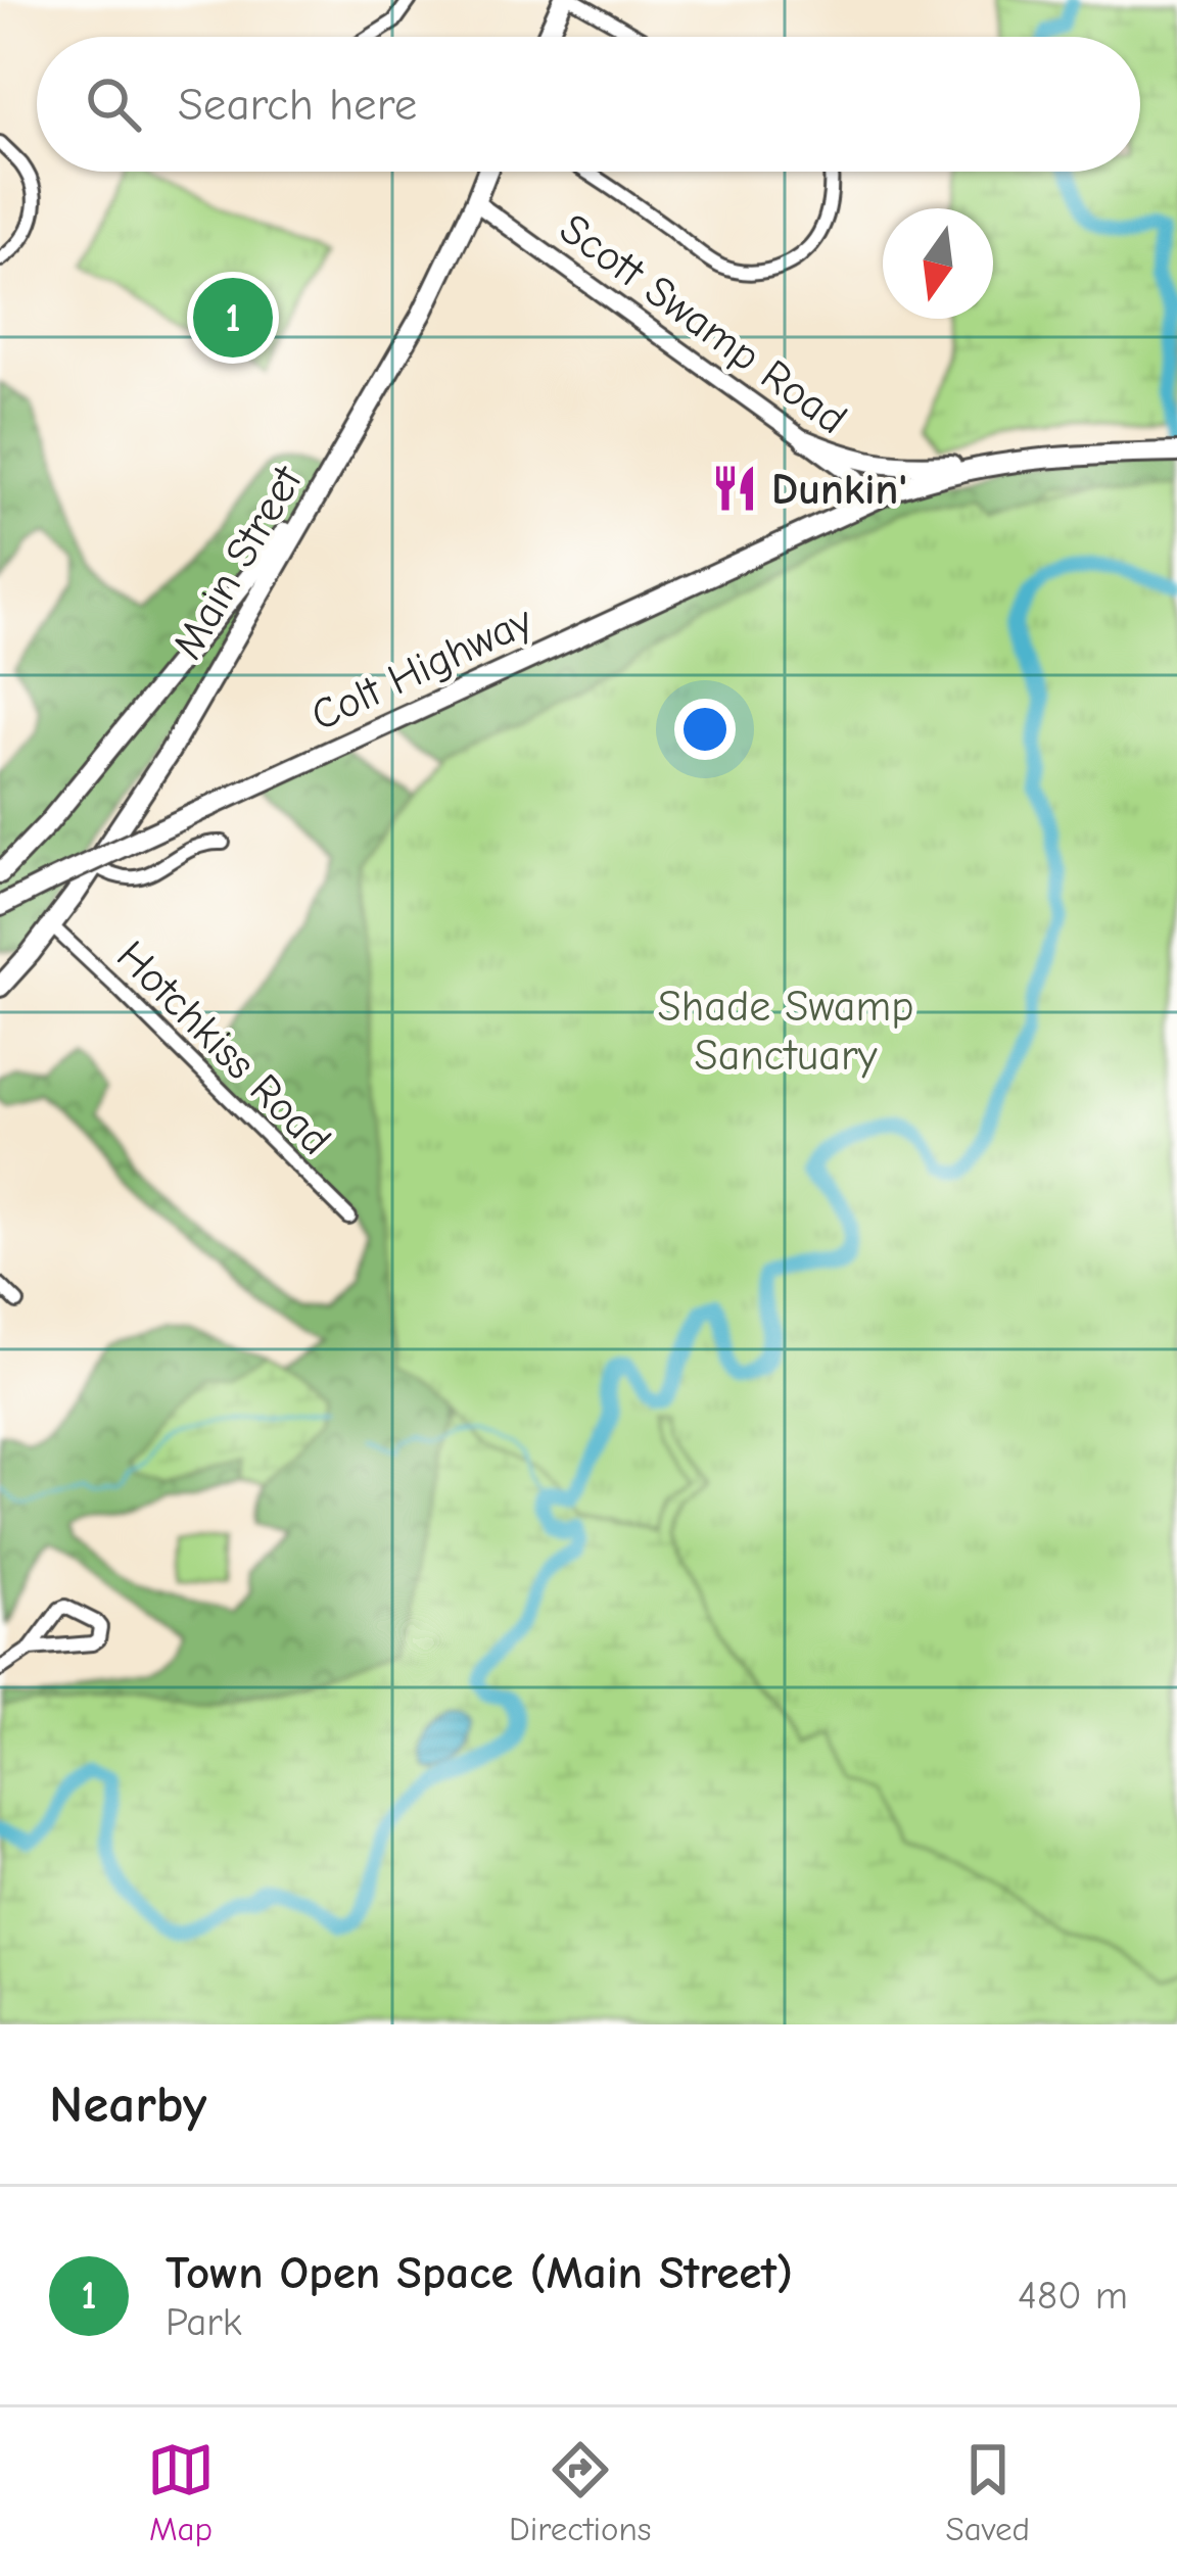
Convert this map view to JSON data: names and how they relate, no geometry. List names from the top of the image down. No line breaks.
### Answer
{"streets":{"highway":["Main Street","Colt Highway"],"main road":["Scott Swamp Road"],"street":["Hotchkiss Road"]},"crossings":[["Scott Swamp Road","Main Street"],["Scott Swamp Road","Colt Highway"],["Main Street","Hotchkiss Road"]],"parks":["Shade Swamp Sanctuary"],"places":{"restaurant":["Dunkin'"]},"north":"bottom","page":{"search":"Search here","pins":"1","heading":"Nearby","list":[{"mark":"1","name":"Town Open Space (Main Street)","note":"Park","value":"480 m"}],"nav":["Map","Directions","Saved"]}}
